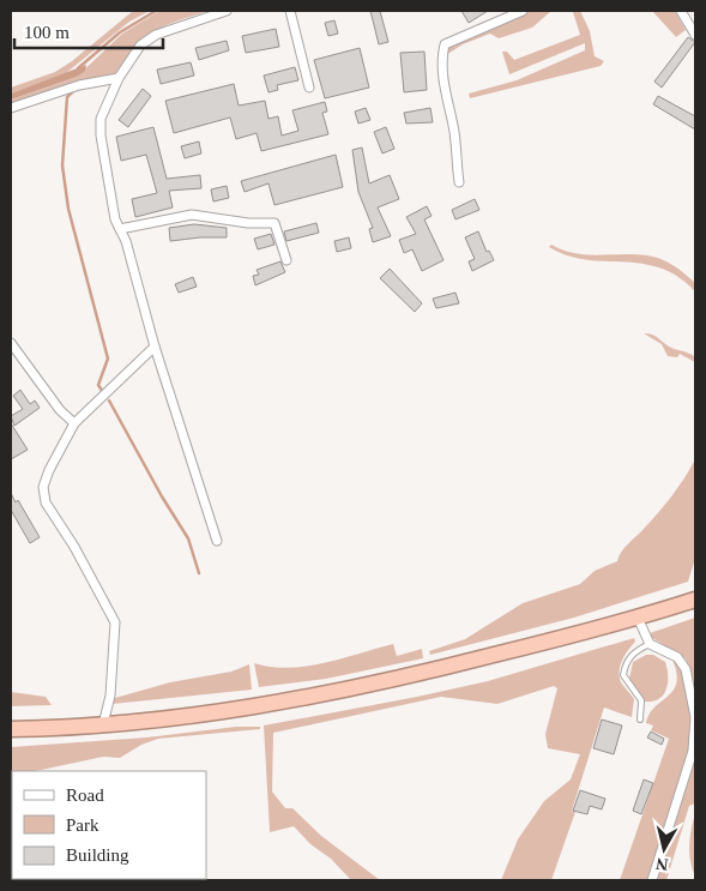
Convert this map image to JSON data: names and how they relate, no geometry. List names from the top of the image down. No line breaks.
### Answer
{"legend":["Road","Park","Building"],"scale_bar":"100 m","north":"bottom"}
